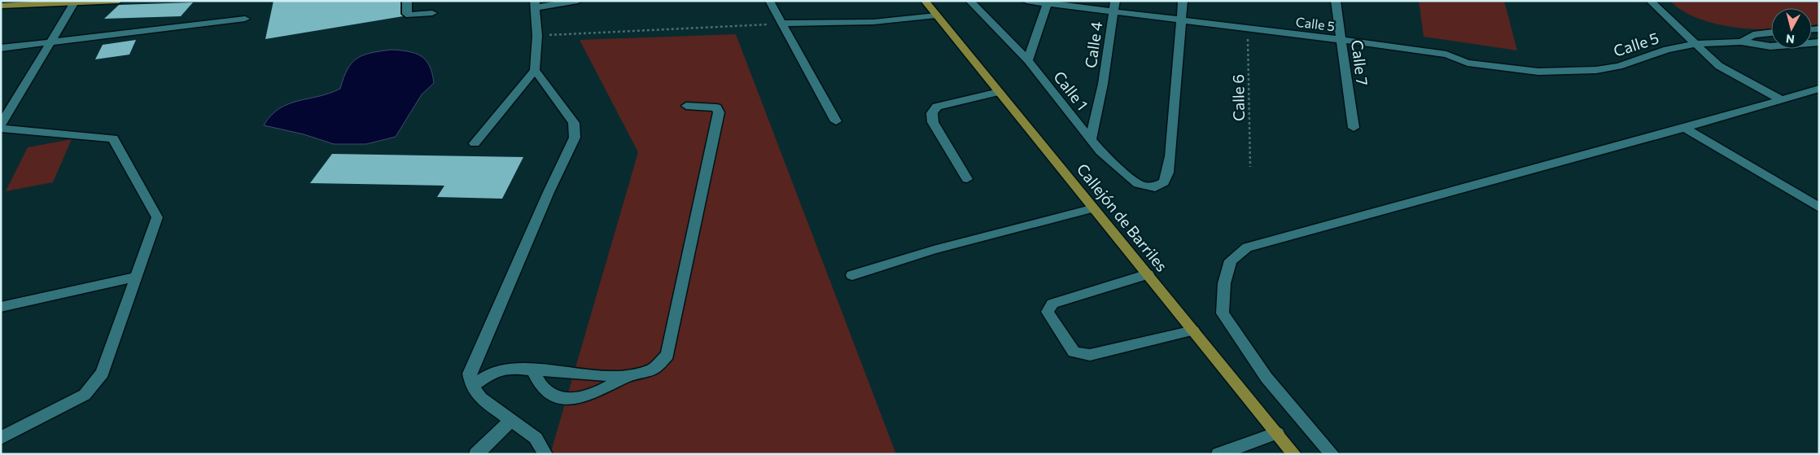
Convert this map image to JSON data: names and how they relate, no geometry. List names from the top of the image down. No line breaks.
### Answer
{"streets":{"main road":["Callejón de Barriles"],"street":["Calle 5","Calle 4","Calle 7","Calle 1"],"path":["Calle 6"]},"crossings":[["Calle 5","Calle 4"],["Calle 5","Calle 7"],["Calle 5","Calle 1"],["Calle 5","Calle 6"],["Calle 4","Calle 1"]],"north":"bottom"}
